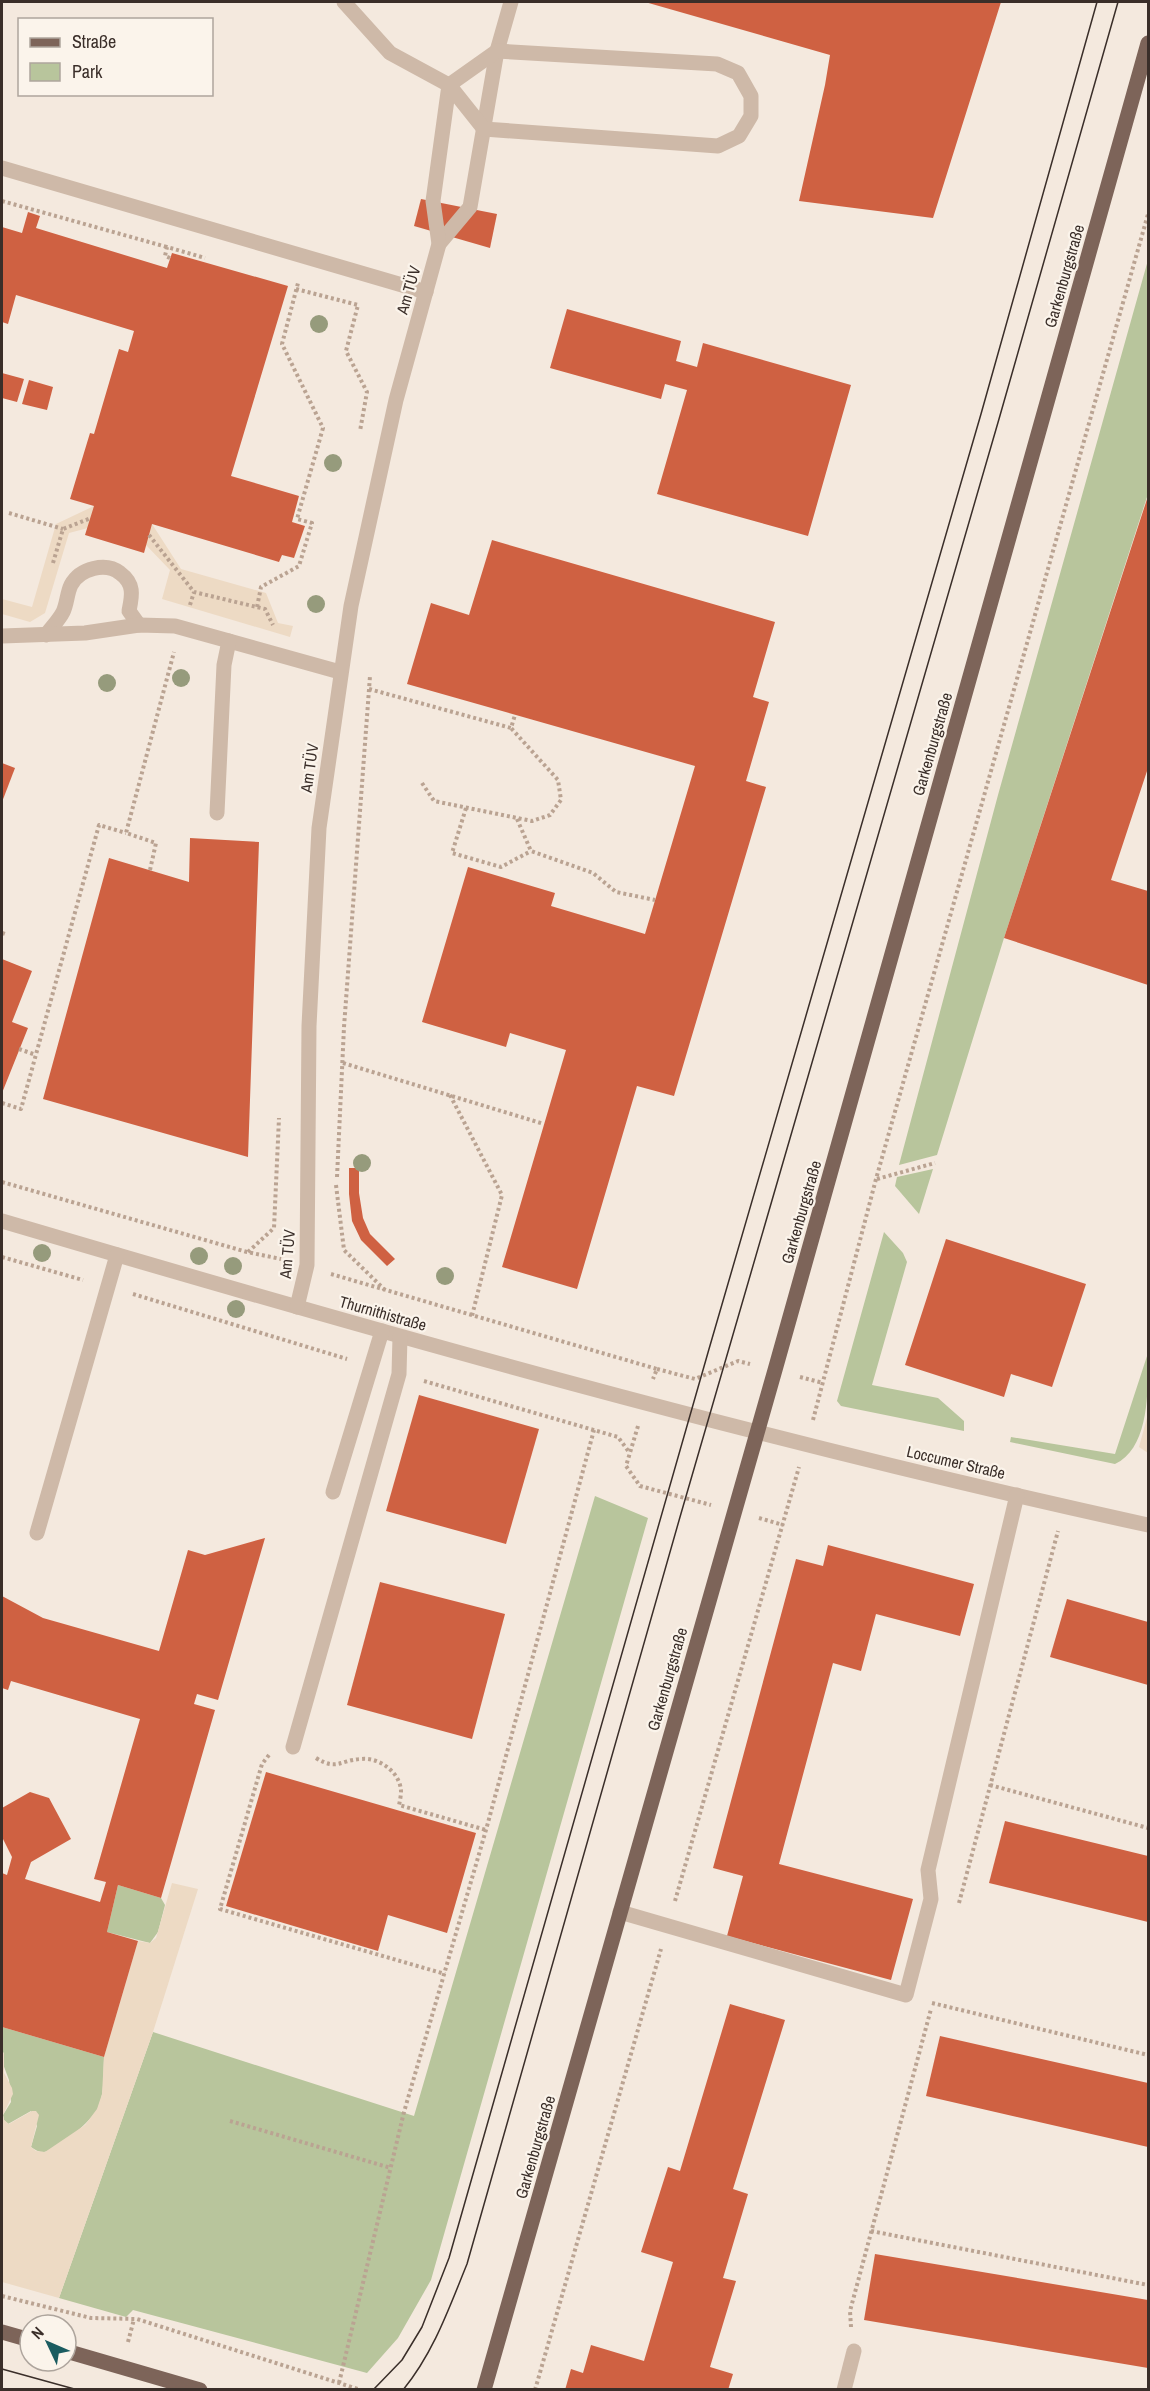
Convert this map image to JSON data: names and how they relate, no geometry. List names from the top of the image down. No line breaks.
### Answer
{"streets":{"main road":["Garkenburgstraße"],"street":["Am TÜV","Thurnithistraße","Loccumer Straße"]},"crossings":[["Garkenburgstraße","Thurnithistraße"],["Garkenburgstraße","Loccumer Straße"],["Am TÜV","Thurnithistraße"],["Thurnithistraße","Loccumer Straße"]],"legend":["Straße","Park"],"north":"top left"}
